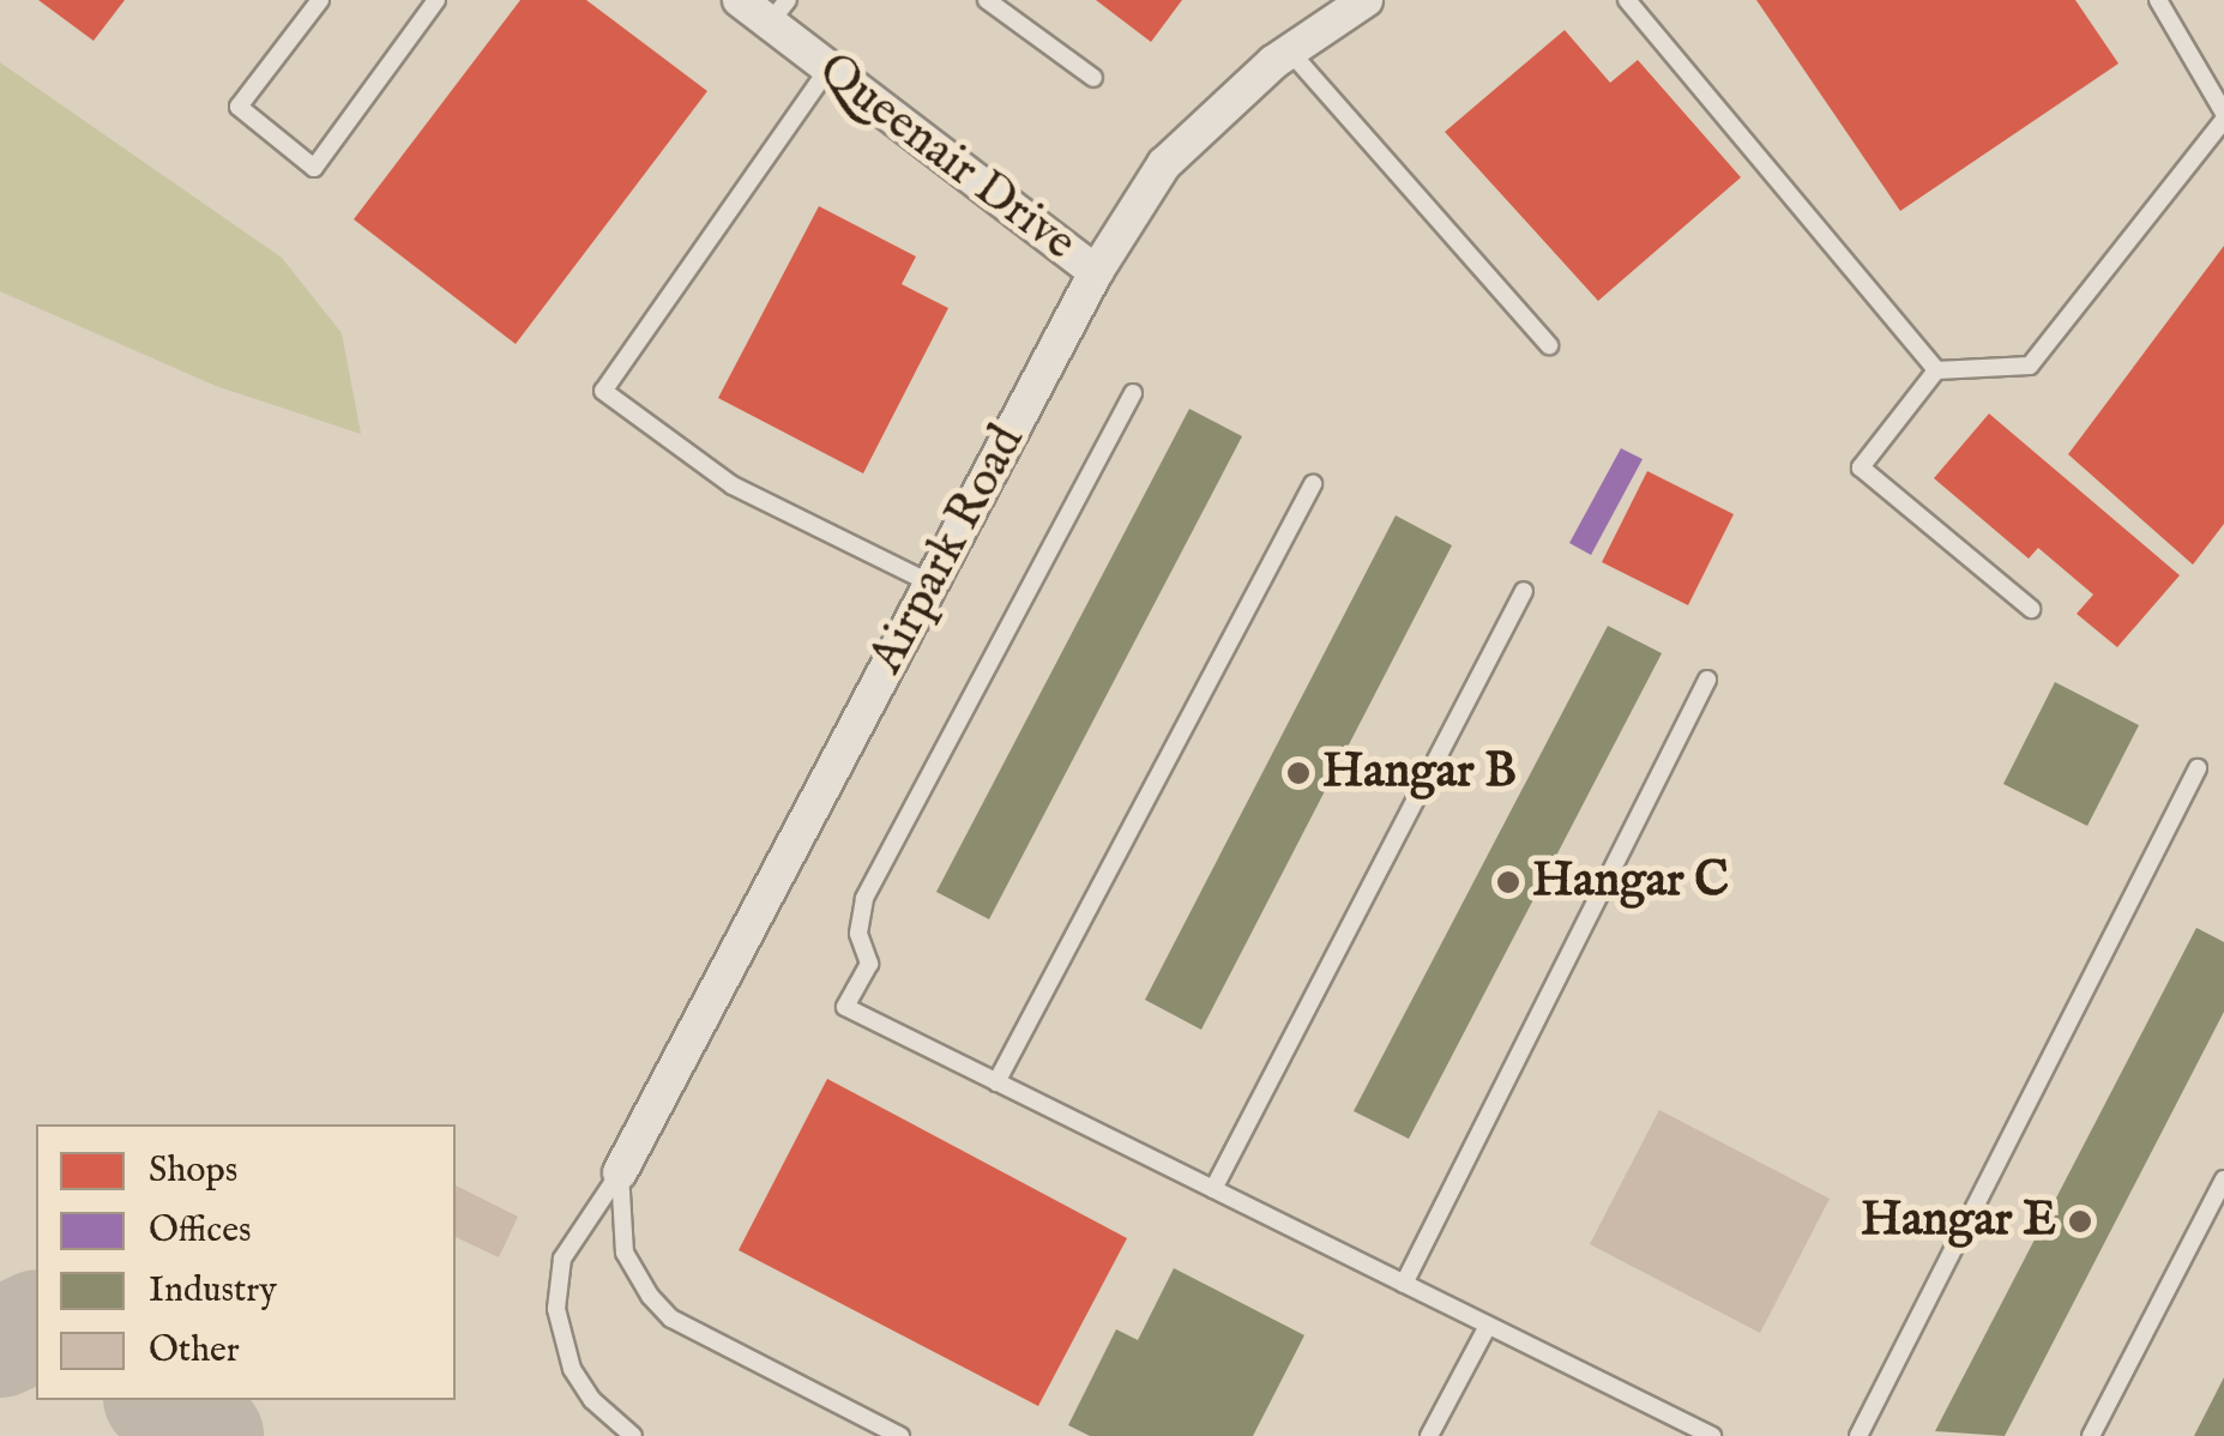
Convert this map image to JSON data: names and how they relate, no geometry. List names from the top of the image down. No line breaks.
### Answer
{"streets":{"street":["Queenair Drive","Airpark Road"]},"crossings":[["Queenair Drive","Airpark Road"]],"places":["Hangar B","Hangar C","Hangar E"],"legend":["Shops","Offices","Industry","Other"]}
